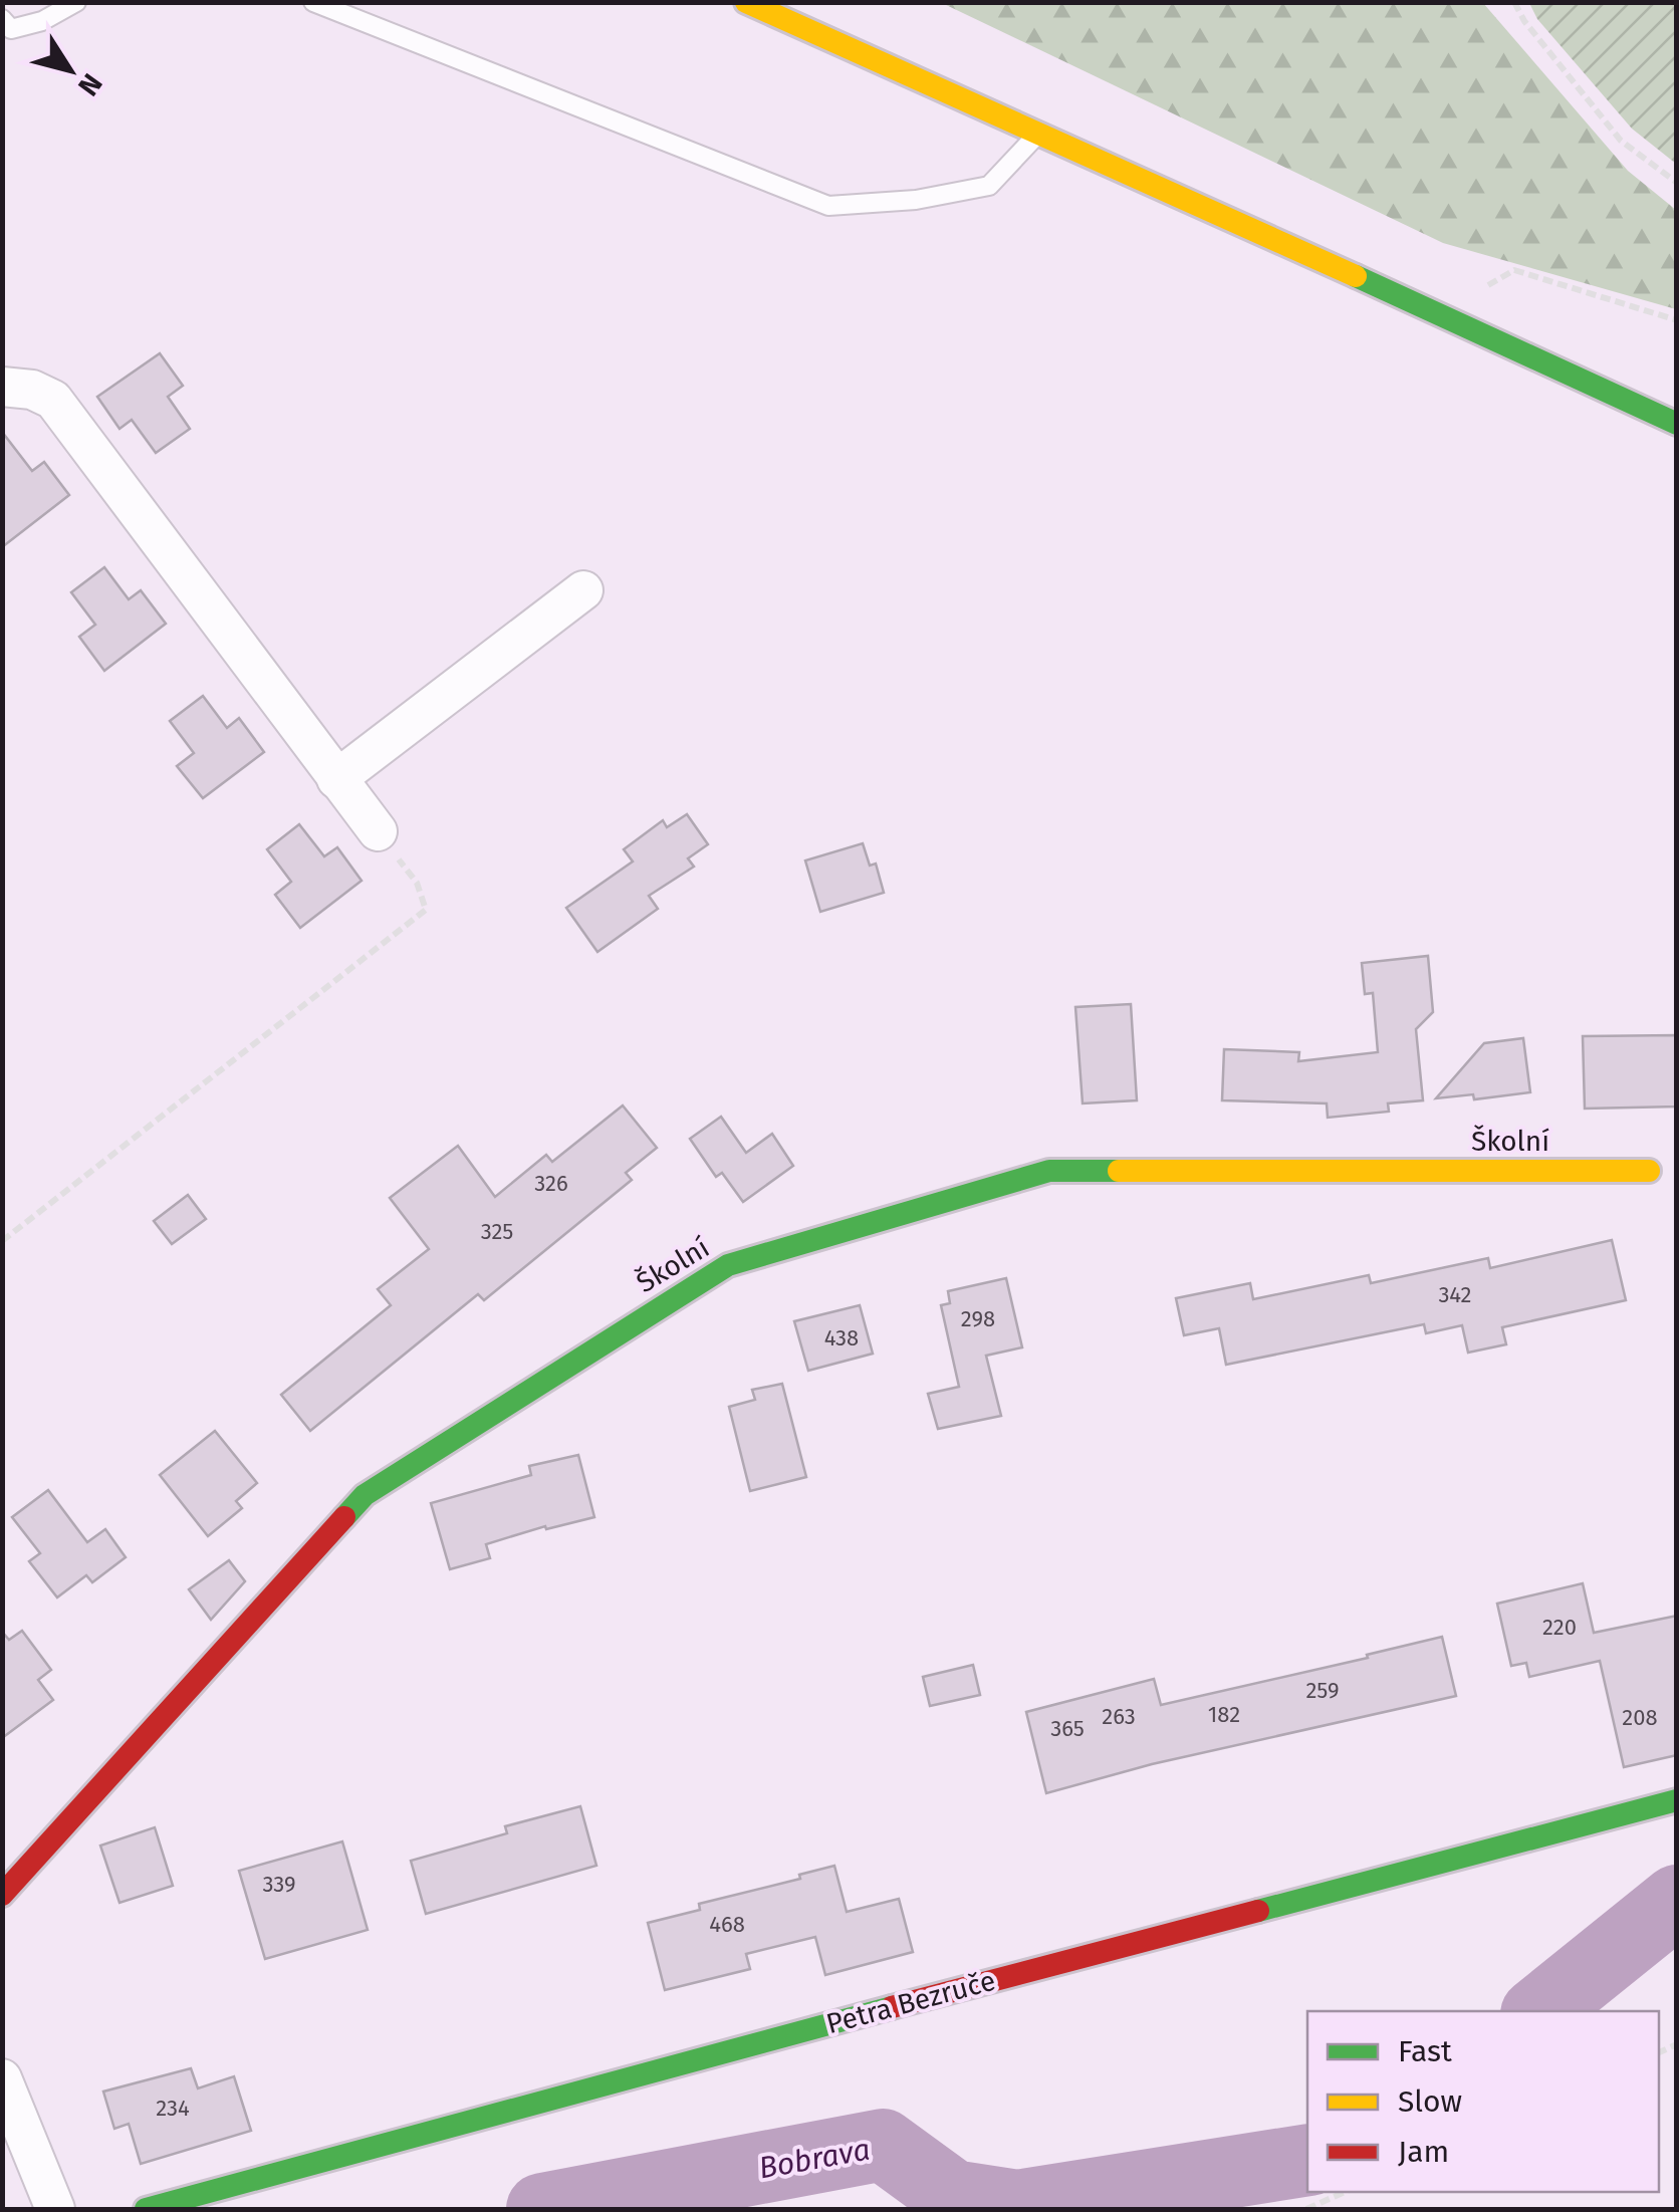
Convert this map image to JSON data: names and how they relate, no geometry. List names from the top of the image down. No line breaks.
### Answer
{"streets":{"street":["Školní","Petra Bezruče"]},"water":["Bobrava"],"house_numbers":["326","325","342","298","438","220","259","182","263","208","365","339","468","234"],"legend":["Fast","Slow","Jam"],"north":"bottom right"}
